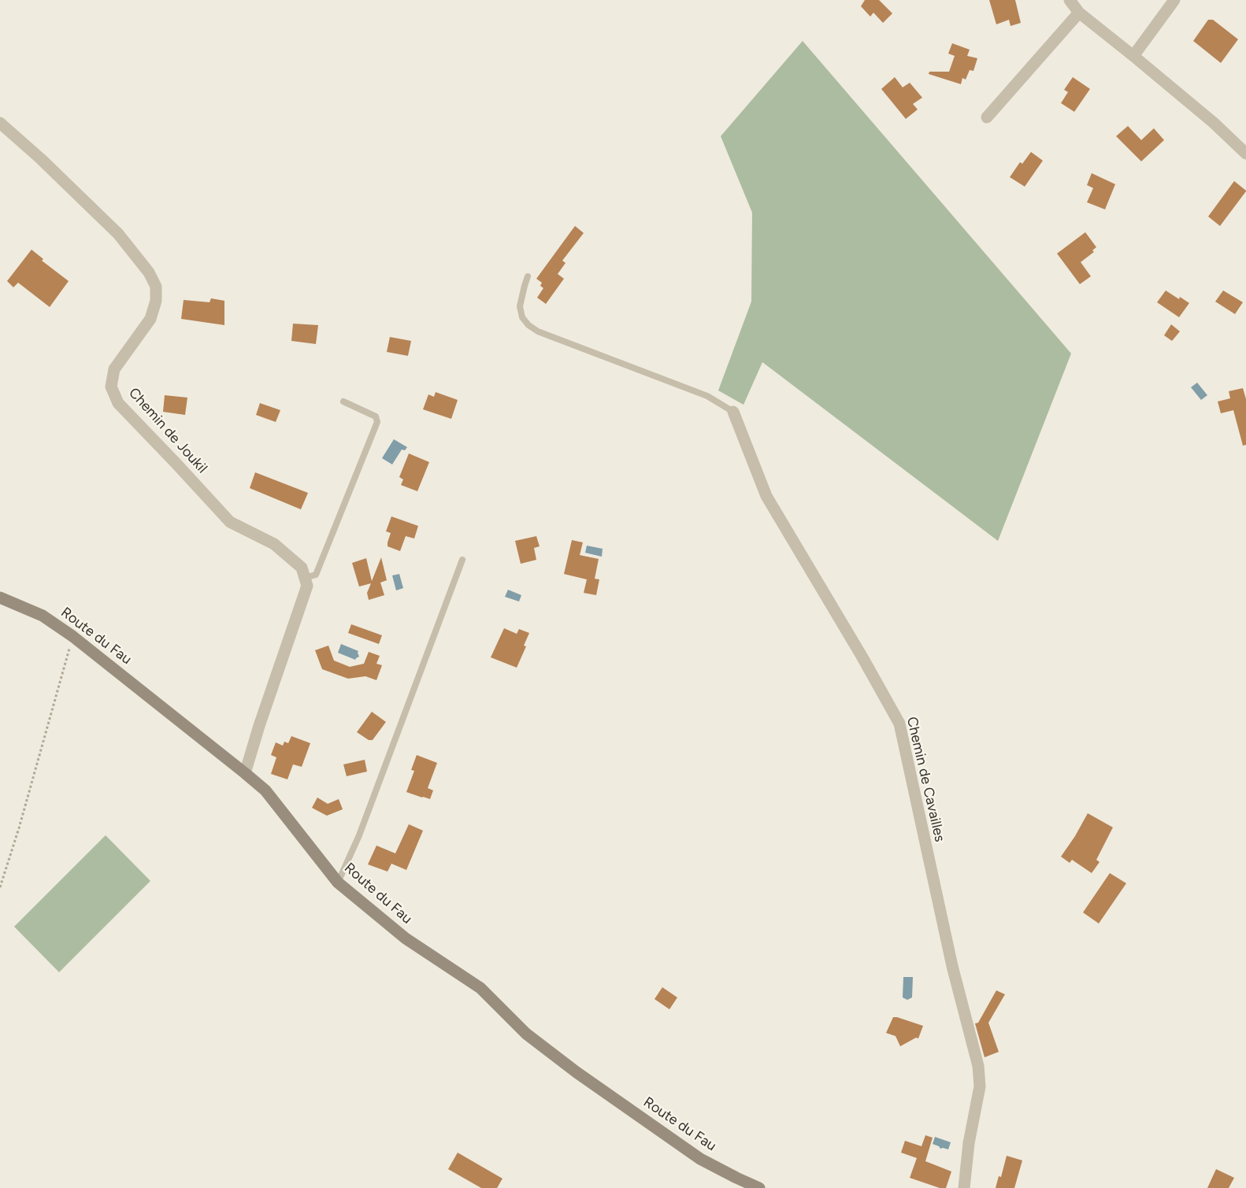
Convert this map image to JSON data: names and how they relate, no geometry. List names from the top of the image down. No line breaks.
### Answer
{"streets":{"street":["Chemin de Joukil","Route du Fau","Chemin de Cavailles"]}}
